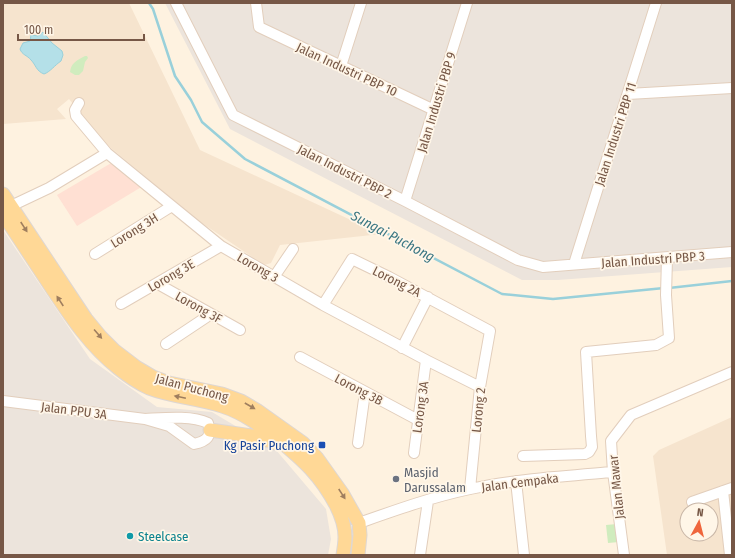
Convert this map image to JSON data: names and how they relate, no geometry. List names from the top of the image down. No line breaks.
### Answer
{"streets":{"main road":["Jalan Puchong"],"street":["Jalan Industri PBP 10","Jalan Industri PBP 9","Jalan Industri PBP 11","Jalan Industri PBP 2","Lorong 3H","Jalan Industri PBP 3","Lorong 3","Lorong 3E","Lorong 2A","Lorong 3F","Lorong 3B","Lorong 3A","Jalan PPU 3A","Lorong 2","Jalan Cempaka","Jalan Mawar"]},"crossings":[["Jalan Industri PBP 10","Jalan Industri PBP 9"],["Jalan Industri PBP 9","Jalan Industri PBP 2"],["Jalan Industri PBP 11","Jalan Industri PBP 2"],["Jalan Industri PBP 11","Jalan Industri PBP 3"],["Jalan Industri PBP 2","Jalan Industri PBP 3"],["Lorong 3H","Lorong 3"],["Lorong 3","Lorong 3E"],["Lorong 3","Lorong 2A"],["Lorong 3","Lorong 3A"],["Lorong 3","Lorong 2"],["Lorong 3E","Lorong 3F"],["Lorong 2A","Lorong 2"],["Jalan Puchong","Jalan Cempaka"],["Lorong 3B","Lorong 3A"],["Lorong 2","Jalan Cempaka"],["Jalan Cempaka","Jalan Mawar"]],"water":["Sungai Puchong"],"places":{"transit":["Kg Pasir Puchong"],"other":["Masjid Darussalam","Steelcase"]},"scale_bar":"100 m","north":"top"}
